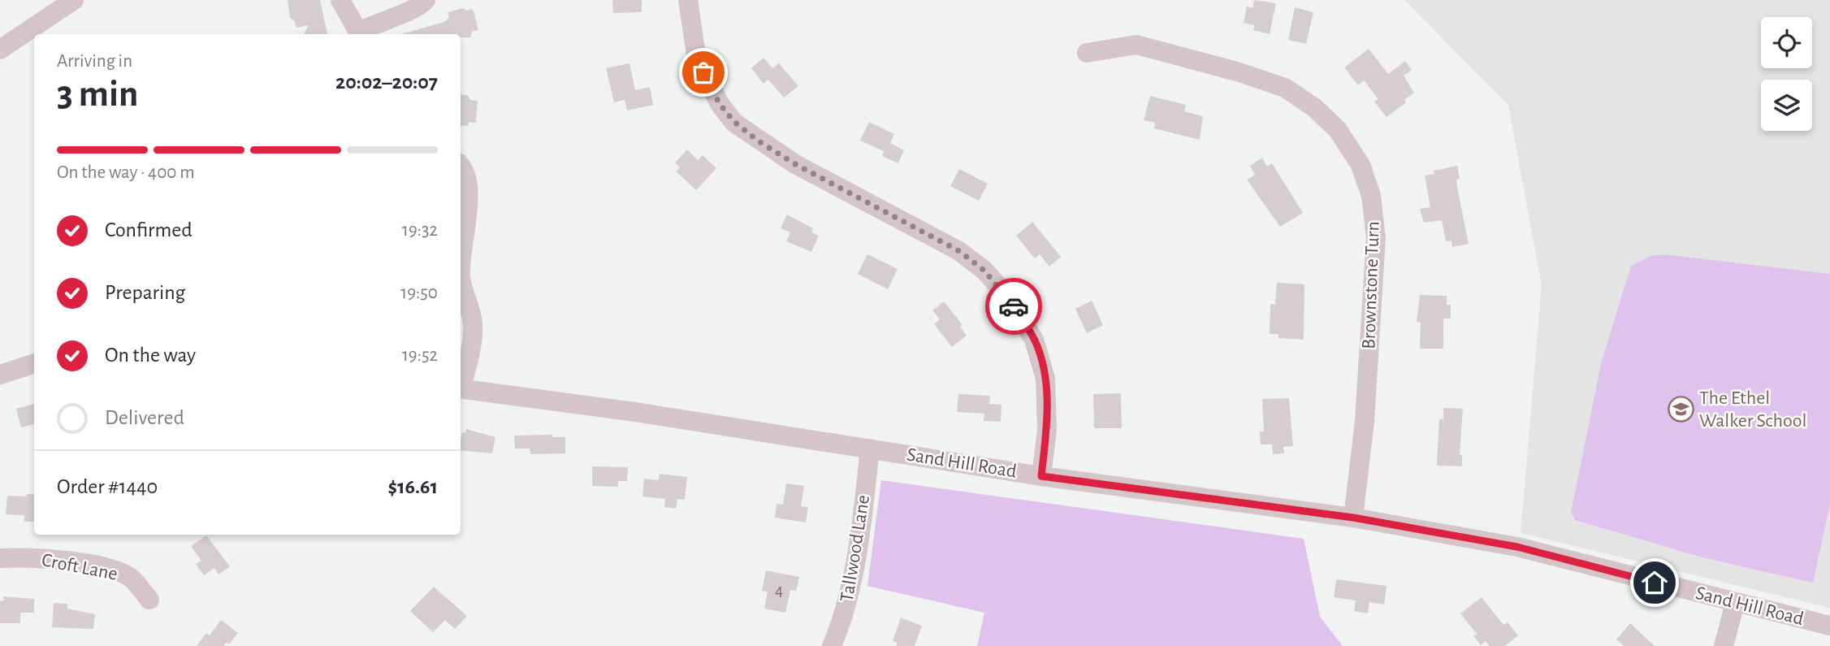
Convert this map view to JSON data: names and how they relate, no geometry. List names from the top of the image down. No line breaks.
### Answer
{"streets":{"street":["Brownstone Turn","Sand Hill Road","Tallwood Lane","Croft Lane"]},"crossings":[["Brownstone Turn","Sand Hill Road"],["Sand Hill Road","Tallwood Lane"]],"places":{"school or university":["The Ethel Walker School"]},"house_numbers":["4"],"page":{"heading":["3 min","Arriving in","20:02–20:07"],"panel":["Order #1440","$16.61"],"bar":"On the way · 400 m","list":[["Confirmed","19:32"],["Preparing","19:50"],["On the way","19:52"],"Delivered"]}}
